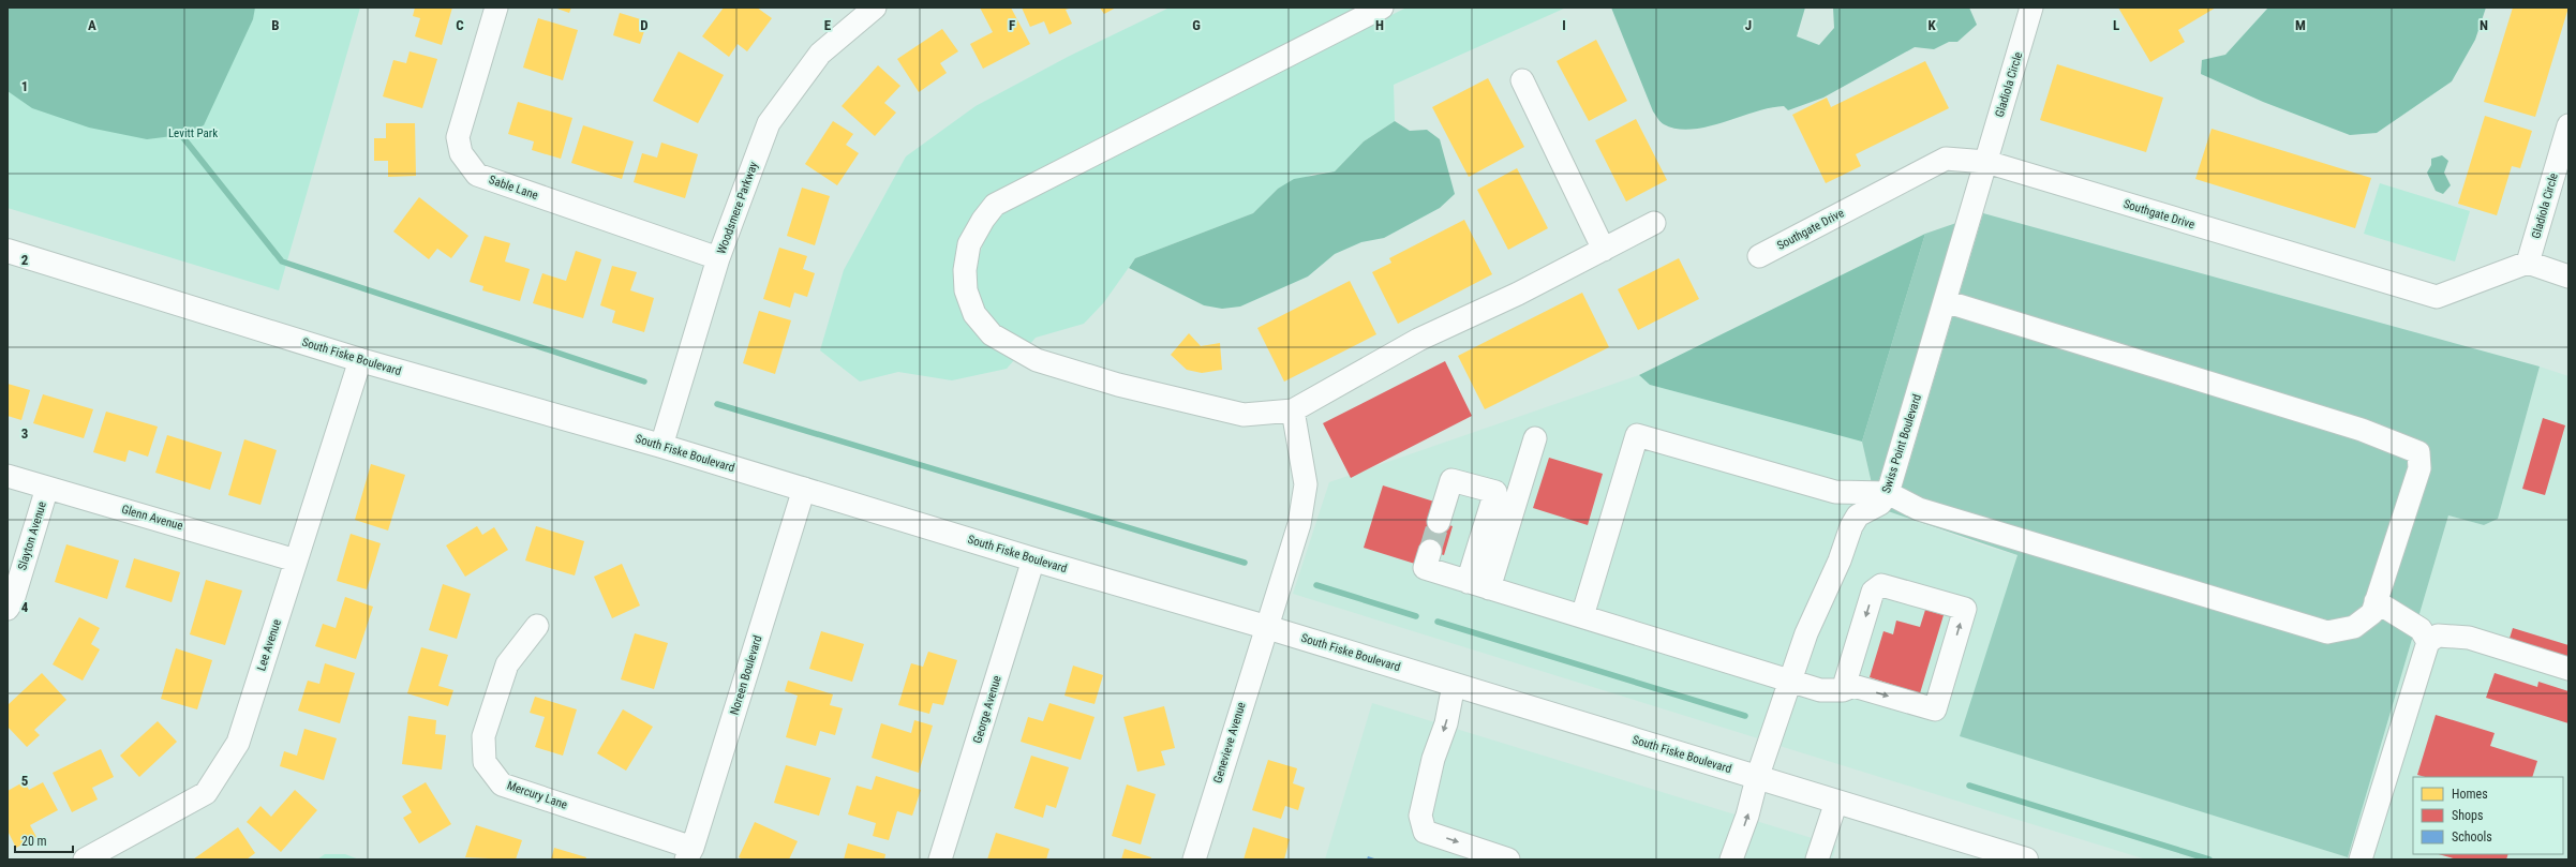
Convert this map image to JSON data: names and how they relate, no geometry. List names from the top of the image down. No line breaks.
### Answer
{"streets":{"main road":["South Fiske Boulevard"],"street":["Gladiola Circle","Sable Lane","Woodsmere Parkway","Southgate Drive","Swiss Point Boulevard","Glenn Avenue","Slayton Avenue","Lee Avenue","Noreen Boulevard","George Avenue","Genevieve Avenue","Mercury Lane"]},"crossings":[["Gladiola Circle","Southgate Drive"],["Gladiola Circle","Swiss Point Boulevard"],["Sable Lane","Woodsmere Parkway"],["Woodsmere Parkway","South Fiske Boulevard"],["Southgate Drive","Swiss Point Boulevard"],["South Fiske Boulevard","Swiss Point Boulevard"],["South Fiske Boulevard","Lee Avenue"],["South Fiske Boulevard","Noreen Boulevard"],["South Fiske Boulevard","George Avenue"],["South Fiske Boulevard","Genevieve Avenue"],["Glenn Avenue","Slayton Avenue"],["Glenn Avenue","Lee Avenue"],["Noreen Boulevard","Mercury Lane"]],"parks":["Levitt Park"],"legend":["Homes","Shops","Schools"],"scale_bar":"20 m","grid":{"columns":["A","B","C","D","E","F","G","H","I","J","K","L","M","N"],"rows":["1","2","3","4","5"]}}
